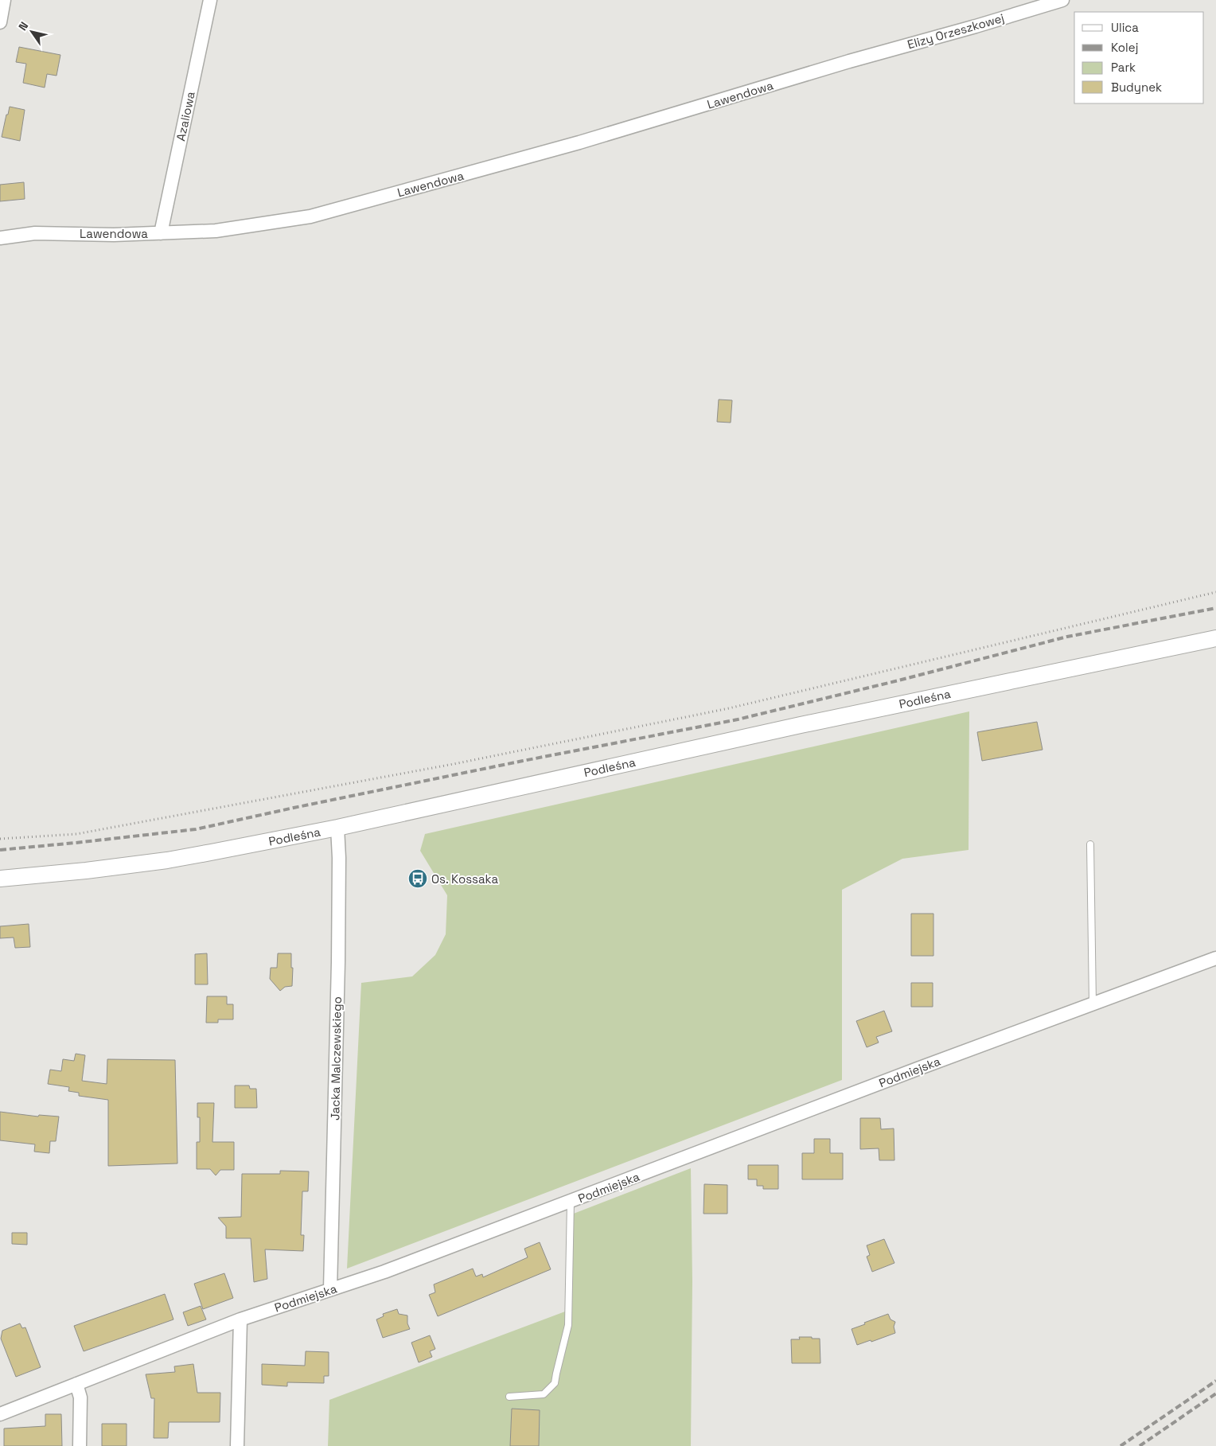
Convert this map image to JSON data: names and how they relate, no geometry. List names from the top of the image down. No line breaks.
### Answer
{"streets":{"street":["Elizy Orzeszkowej","Lawendowa","Azaliowa","Podleśna","Jacka Malczewskiego","Podmiejska"]},"crossings":[["Elizy Orzeszkowej","Lawendowa"],["Lawendowa","Azaliowa"],["Podleśna","Jacka Malczewskiego"],["Jacka Malczewskiego","Podmiejska"]],"places":{"bus stop":["Os. Kossaka"]},"legend":["Ulica","Kolej","Park","Budynek"],"north":"top left"}
